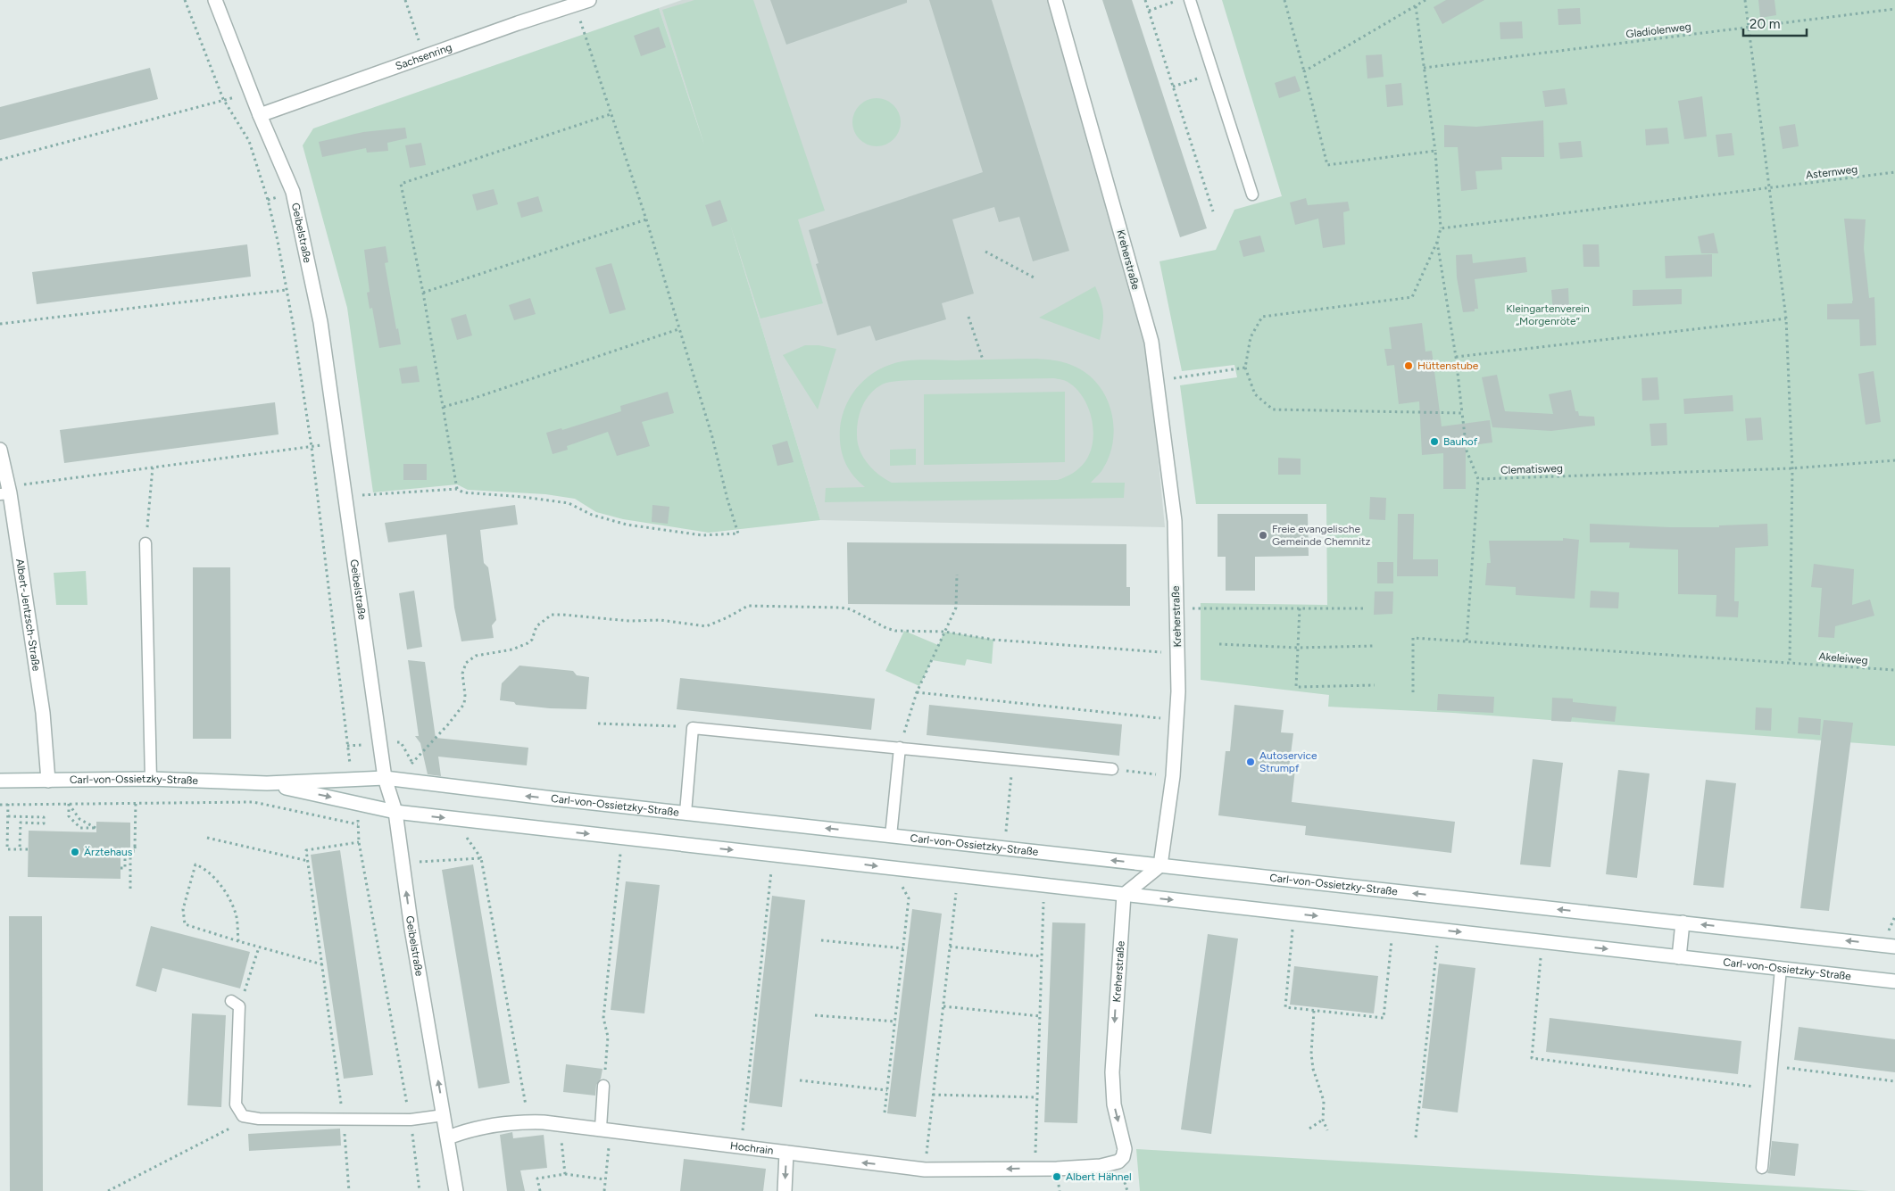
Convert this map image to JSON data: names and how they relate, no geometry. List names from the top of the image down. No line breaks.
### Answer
{"streets":{"street":["Sachsenring","Geibelstraße","Kreherstraße","Albert-Jentzsch-Straße","Carl-von-Ossietzky-Straße","Hochrain"],"path":["Gladiolenweg","Asternweg","Clematisweg","Akeleiweg"]},"crossings":[["Sachsenring","Geibelstraße"],["Geibelstraße","Carl-von-Ossietzky-Straße"],["Geibelstraße","Hochrain"],["Kreherstraße","Carl-von-Ossietzky-Straße"],["Kreherstraße","Hochrain"],["Albert-Jentzsch-Straße","Carl-von-Ossietzky-Straße"]],"one_way":["Hochrain"],"parks":["Kleingartenverein „Morgenröte“"],"places":["Hüttenstube","Bauhof","Freie evangelische Gemeinde Chemnitz","Autoservice Strumpf","Ärztehaus","Albert Hähnel"],"scale_bar":"20 m"}
